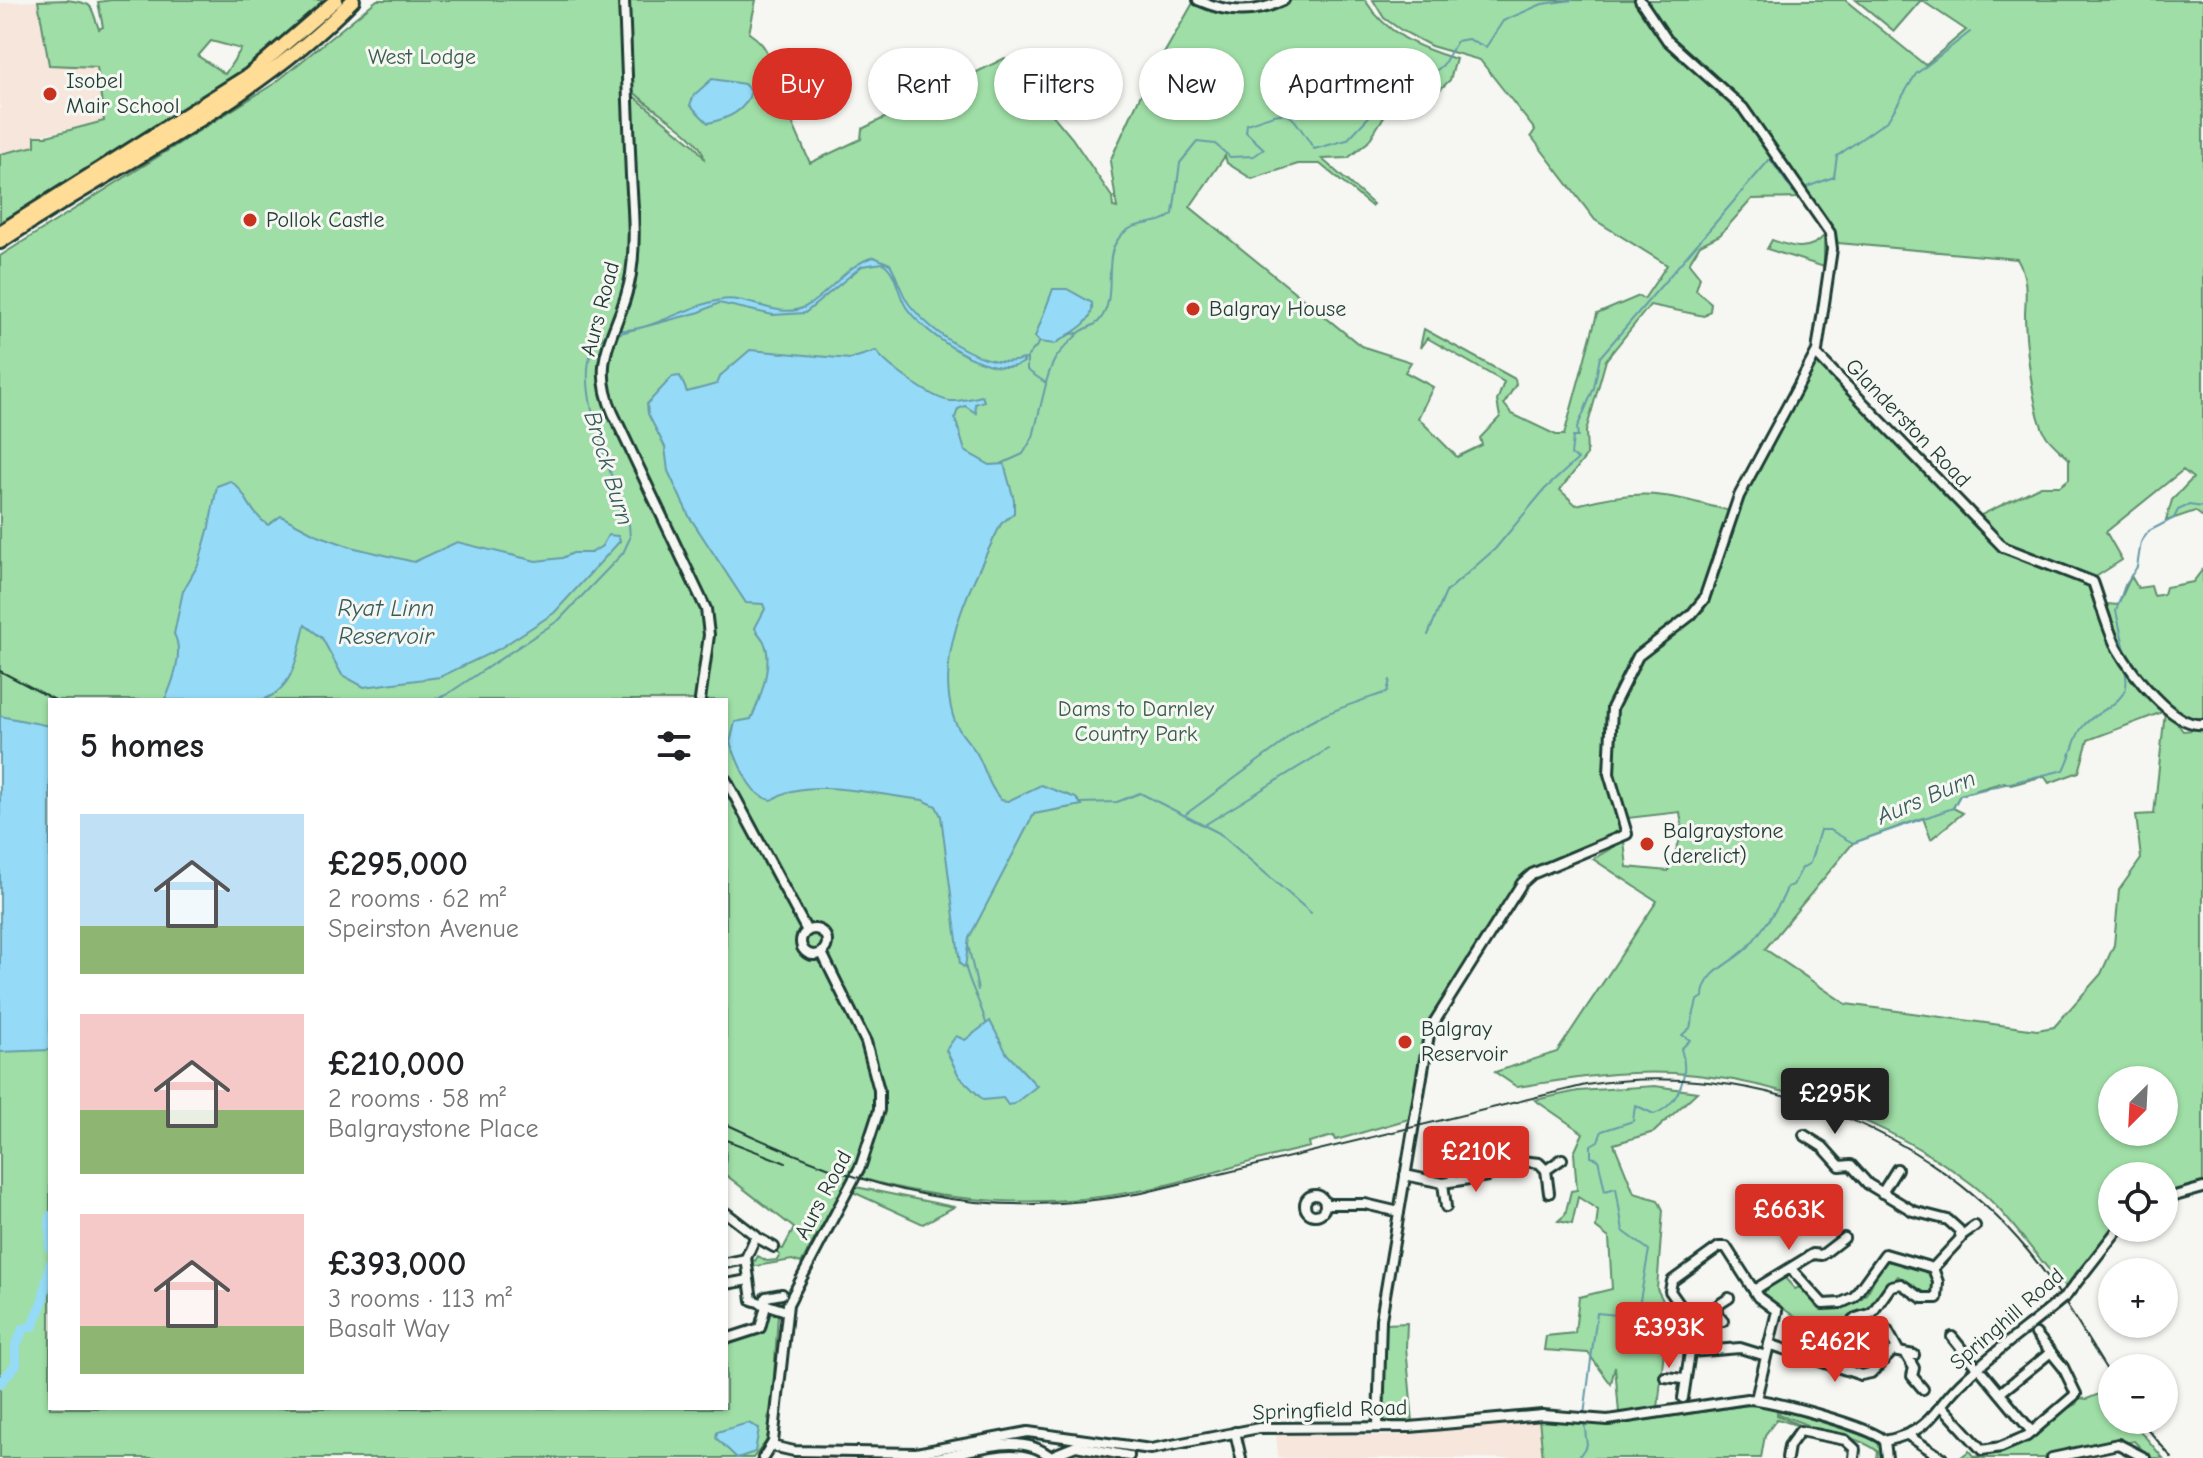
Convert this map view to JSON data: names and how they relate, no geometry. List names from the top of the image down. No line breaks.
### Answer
{"streets":{"street":["Aurs Road","Glanderston Road","Springhill Road","Springfield Road"]},"crossings":[["Aurs Road","Springfield Road"]],"water":["Brock Burn","Ryat Linn Reservoir","Aurs Burn"],"parks":["West Lodge","Dams to Darnley Country Park"],"places":["Isobel Mair School","Pollok Castle","Balgray House","Balgraystone (derelict)","Balgray Reservoir"],"north":"bottom left","page":{"chip":["Buy","Rent","Filters","New","Apartment"],"heading":"5 homes","list":[{"name":"£295,000","note":"2 rooms · 62 m² · Speirston Avenue"},{"name":"£210,000","note":"2 rooms · 58 m² · Balgraystone Place"},{"name":"£393,000","note":"3 rooms · 113 m² · Basalt Way"}],"map_buttons":["+","−"],"price":["£295K","£210K","£663K","£393K","£462K"]}}
